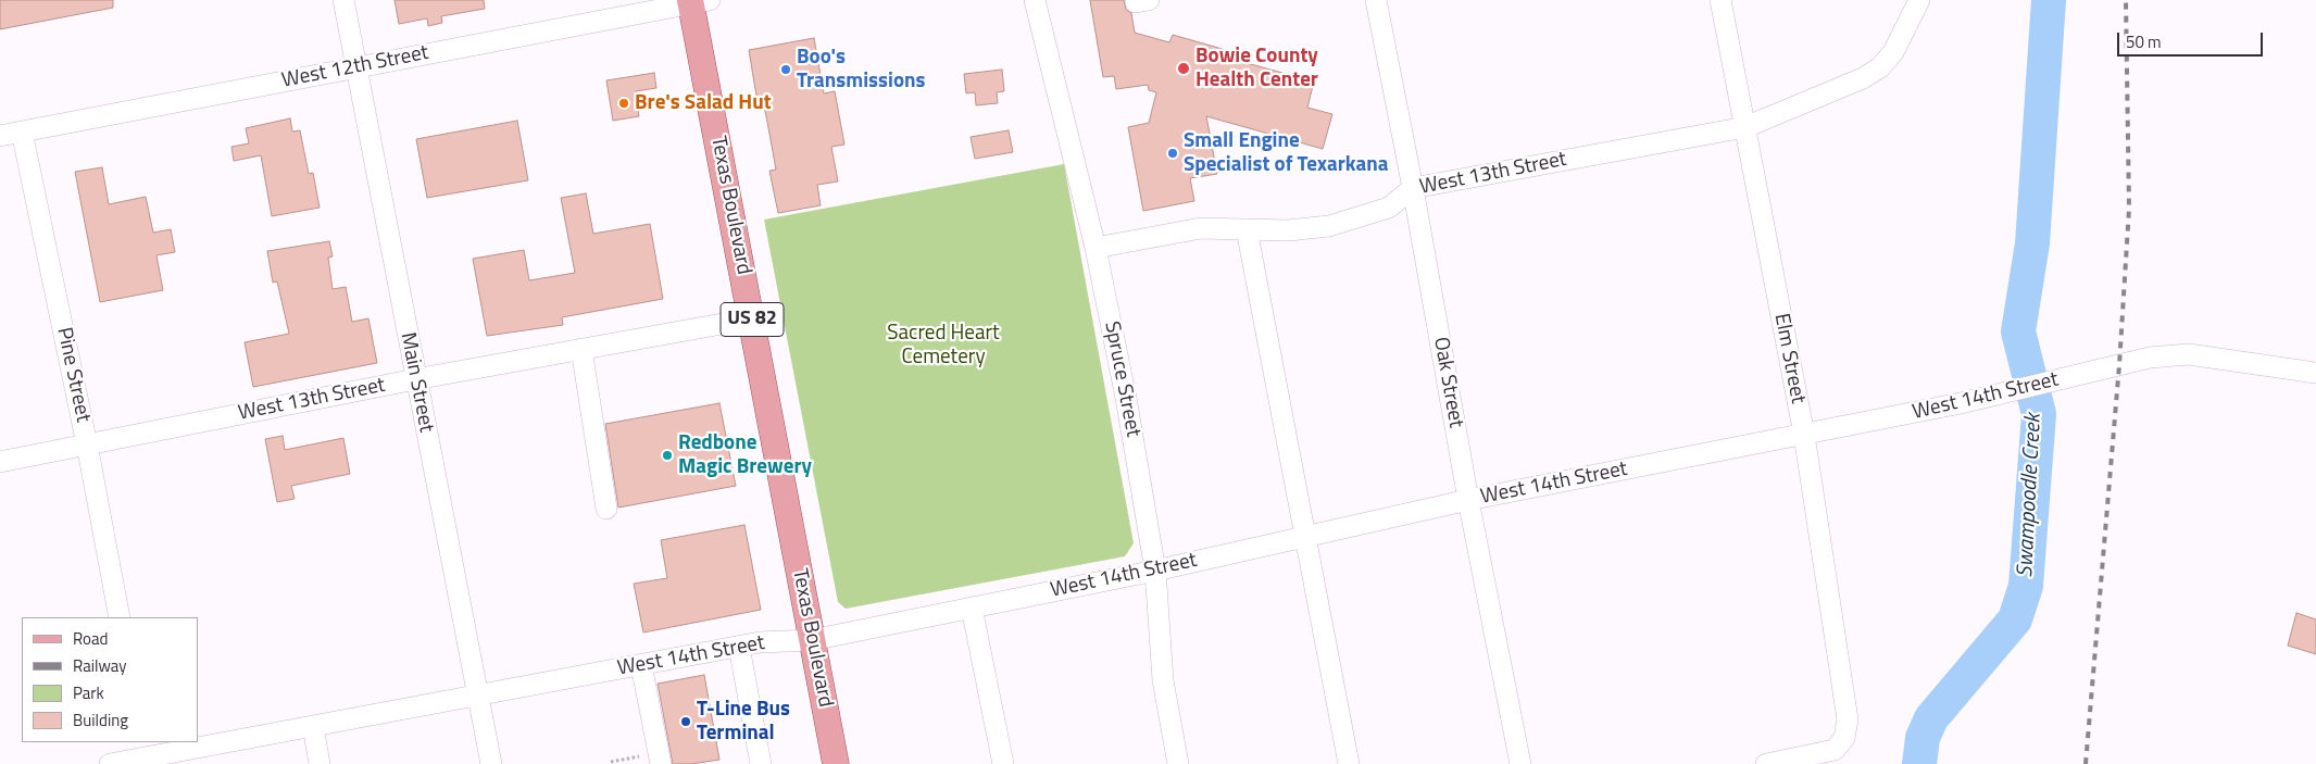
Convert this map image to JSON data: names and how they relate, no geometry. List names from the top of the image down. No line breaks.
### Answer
{"streets":{"main road":["Texas Boulevard","US 82"],"street":["West 12th Street","West 13th Street","Elm Street","Pine Street","Spruce Street","Main Street","Oak Street","West 14th Street"]},"crossings":[["West 12th Street","Texas Boulevard"],["West 12th Street","Pine Street"],["West 12th Street","Main Street"],["West 13th Street","Texas Boulevard"],["West 13th Street","Elm Street"],["West 13th Street","Pine Street"],["West 13th Street","Spruce Street"],["West 13th Street","Main Street"],["West 13th Street","Oak Street"],["Texas Boulevard","West 14th Street"],["Elm Street","West 14th Street"],["Spruce Street","West 14th Street"],["Main Street","West 14th Street"],["Oak Street","West 14th Street"]],"water":["Swampoodle Creek"],"parks":["Sacred Heart Cemetery"],"places":["Bowie County Health Center","Boo's Transmissions","Bre's Salad Hut","Small Engine Specialist of Texarkana","Redbone Magic Brewery","T-Line Bus Terminal"],"legend":["Road","Railway","Park","Building"],"scale_bar":"50 m"}
